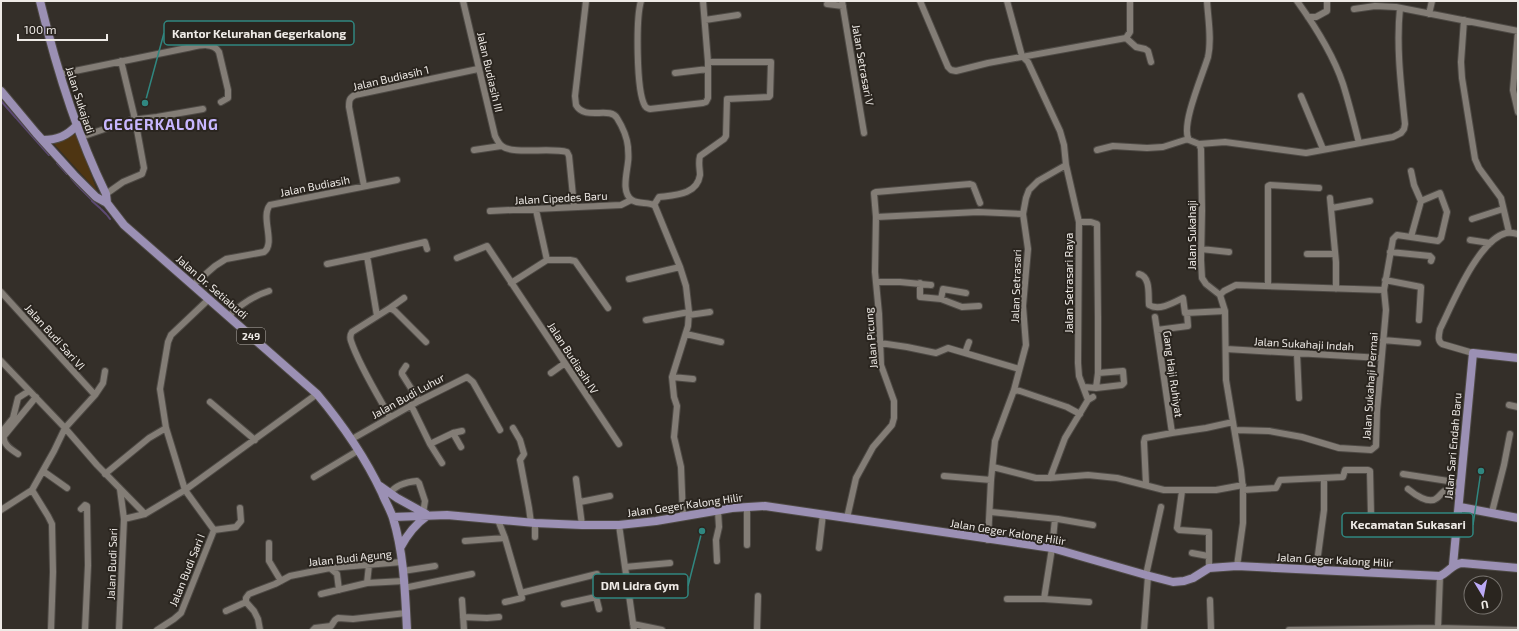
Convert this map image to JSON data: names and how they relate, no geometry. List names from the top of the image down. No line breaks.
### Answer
{"streets":{"main road":["Jalan Sukajadi","Jalan Dr. Setiabudi","249","Jalan Sari Endah Baru","Jalan Geger Kalong Hilir"],"street":["Jalan Setrasari V","Jalan Budiasih III","Jalan Budiasih 1","Jalan Budiasih","Jalan Cipedes Baru","Jalan Sukahaji","Jalan Setrasari Raya","Jalan Setrasari","Jalan Budi Sari VI","Jalan Picung","Jalan Sukahaji Indah","Jalan Budiasih IV","Gang Haji Ruhiyat","Jalan Sukahaji Permai","Jalan Budi Luhur","Jalan Budi Agung","Jalan Budi Sari","Jalan Budi Sari I"]},"crossings":[["Jalan Budiasih III","Jalan Budiasih 1"],["Jalan Budiasih 1","Jalan Budiasih"],["Jalan Sukajadi","Jalan Dr. Setiabudi"],["Jalan Budiasih","Jalan Dr. Setiabudi"],["Jalan Setrasari Raya","Jalan Setrasari"],["Jalan Setrasari","Jalan Geger Kalong Hilir"],["Jalan Dr. Setiabudi","Jalan Budi Luhur"],["Jalan Dr. Setiabudi","Jalan Geger Kalong Hilir"],["Jalan Dr. Setiabudi","Jalan Budi Agung"],["Jalan Dr. Setiabudi","Jalan Budi Sari"],["Jalan Dr. Setiabudi","Jalan Budi Sari I"],["Jalan Picung","Jalan Geger Kalong Hilir"],["Jalan Sukahaji Indah","Jalan Sukahaji Permai"],["Jalan Budi Sari","Jalan Budi Sari I"]],"districts":["GEGERKALONG"],"places":["Kantor Kelurahan Gegerkalong","Kecamatan Sukasari","DM Lidra Gym"],"scale_bar":"100 m","north":"bottom"}
